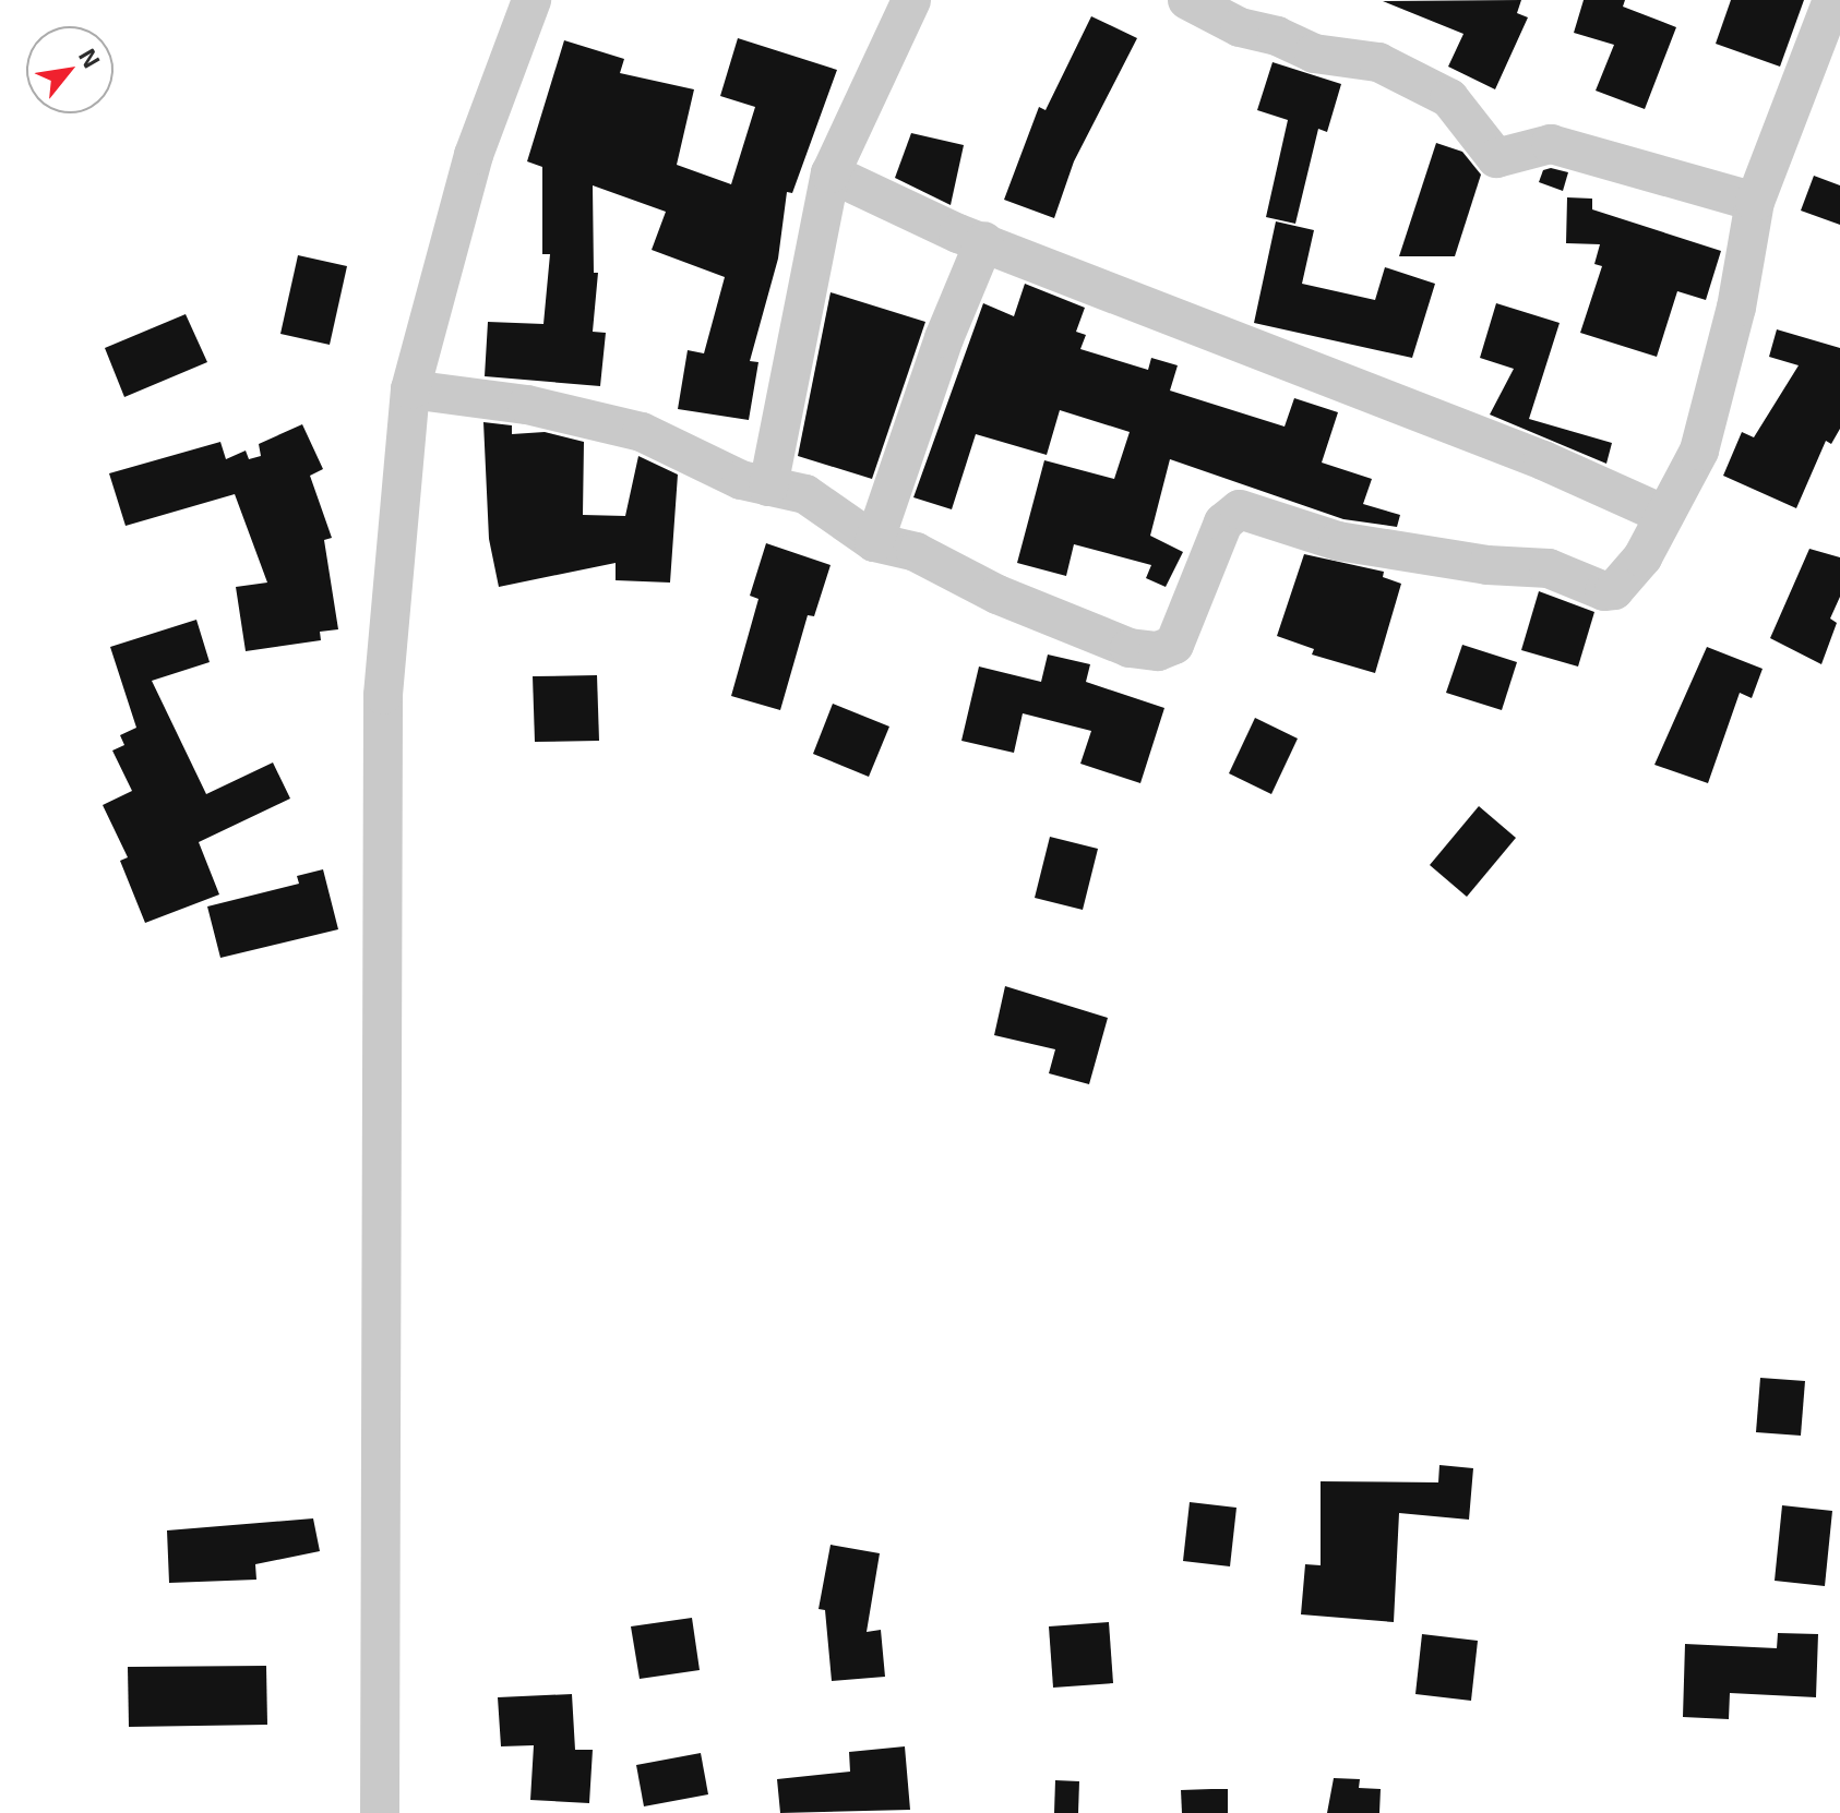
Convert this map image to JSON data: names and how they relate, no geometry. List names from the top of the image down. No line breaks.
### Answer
{"north":"top right"}
